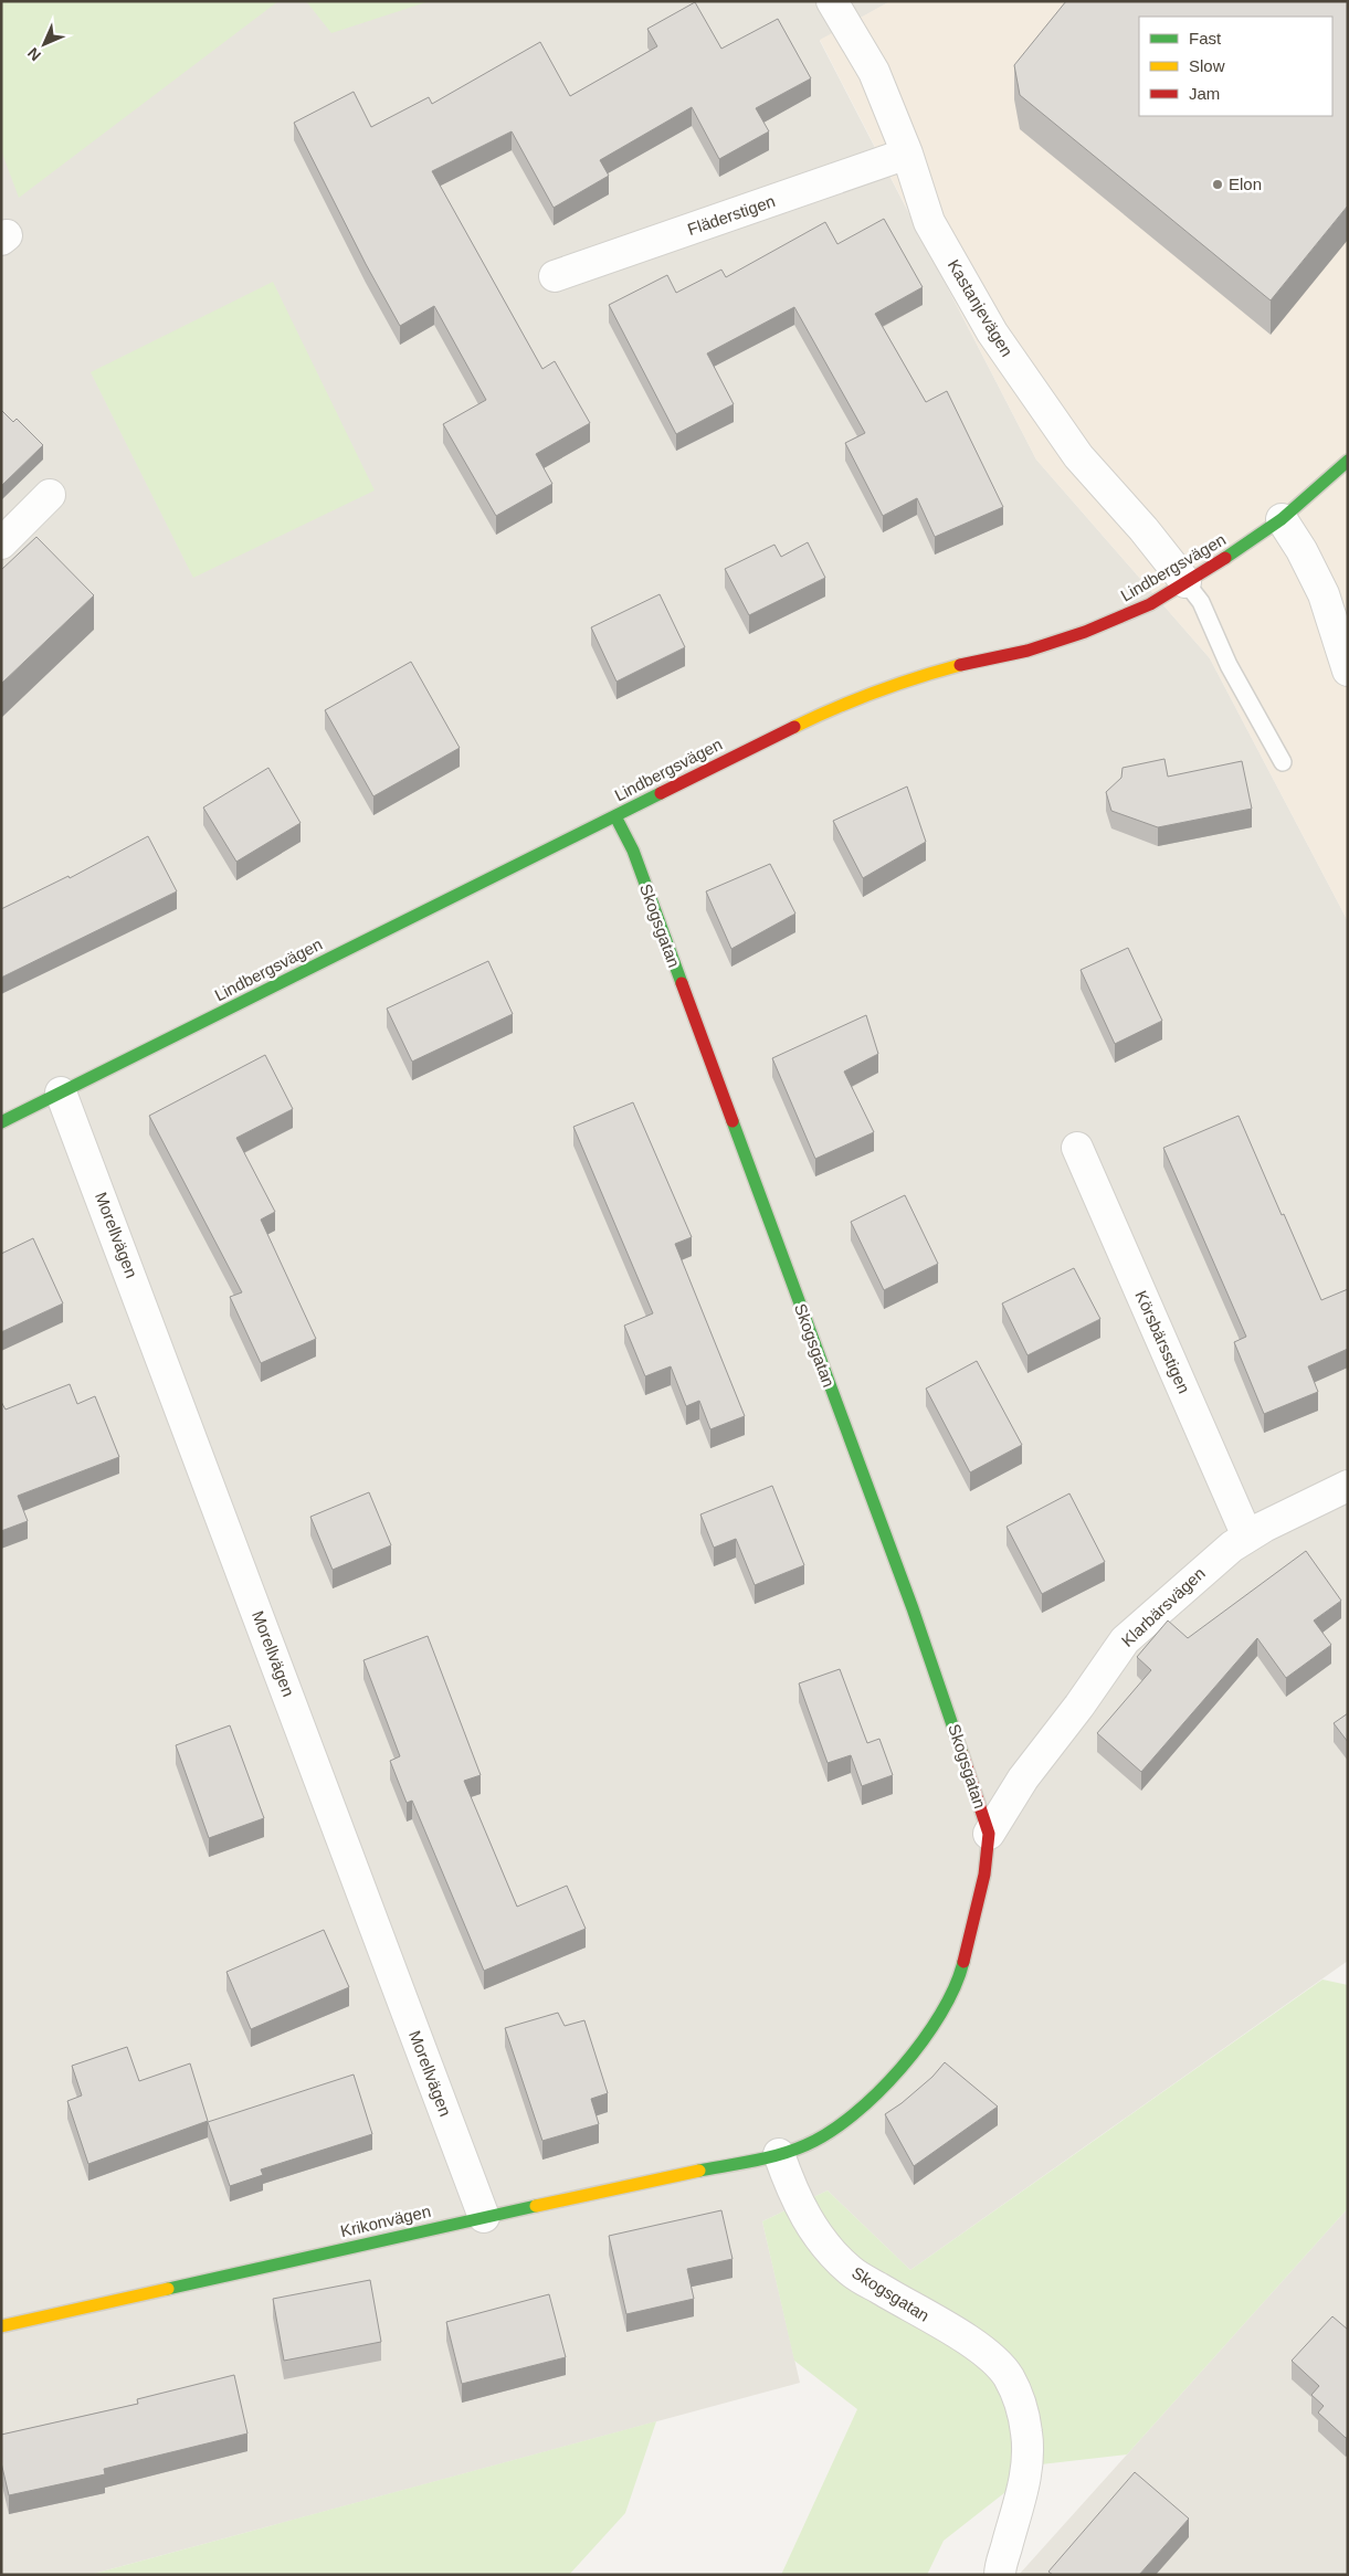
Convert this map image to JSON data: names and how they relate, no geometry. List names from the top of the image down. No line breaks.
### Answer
{"streets":{"street":["Fläderstigen","Kastanjevägen","Lindbergsvägen","Skogsgatan","Morellvägen","Körsbärsstigen","Klarbärsvägen","Krikonvägen"]},"crossings":[["Fläderstigen","Kastanjevägen"],["Kastanjevägen","Lindbergsvägen"],["Lindbergsvägen","Skogsgatan"],["Lindbergsvägen","Morellvägen"],["Skogsgatan","Klarbärsvägen"],["Skogsgatan","Krikonvägen"],["Morellvägen","Krikonvägen"],["Körsbärsstigen","Klarbärsvägen"]],"places":["Elon"],"legend":["Fast","Slow","Jam"],"north":"bottom left"}
